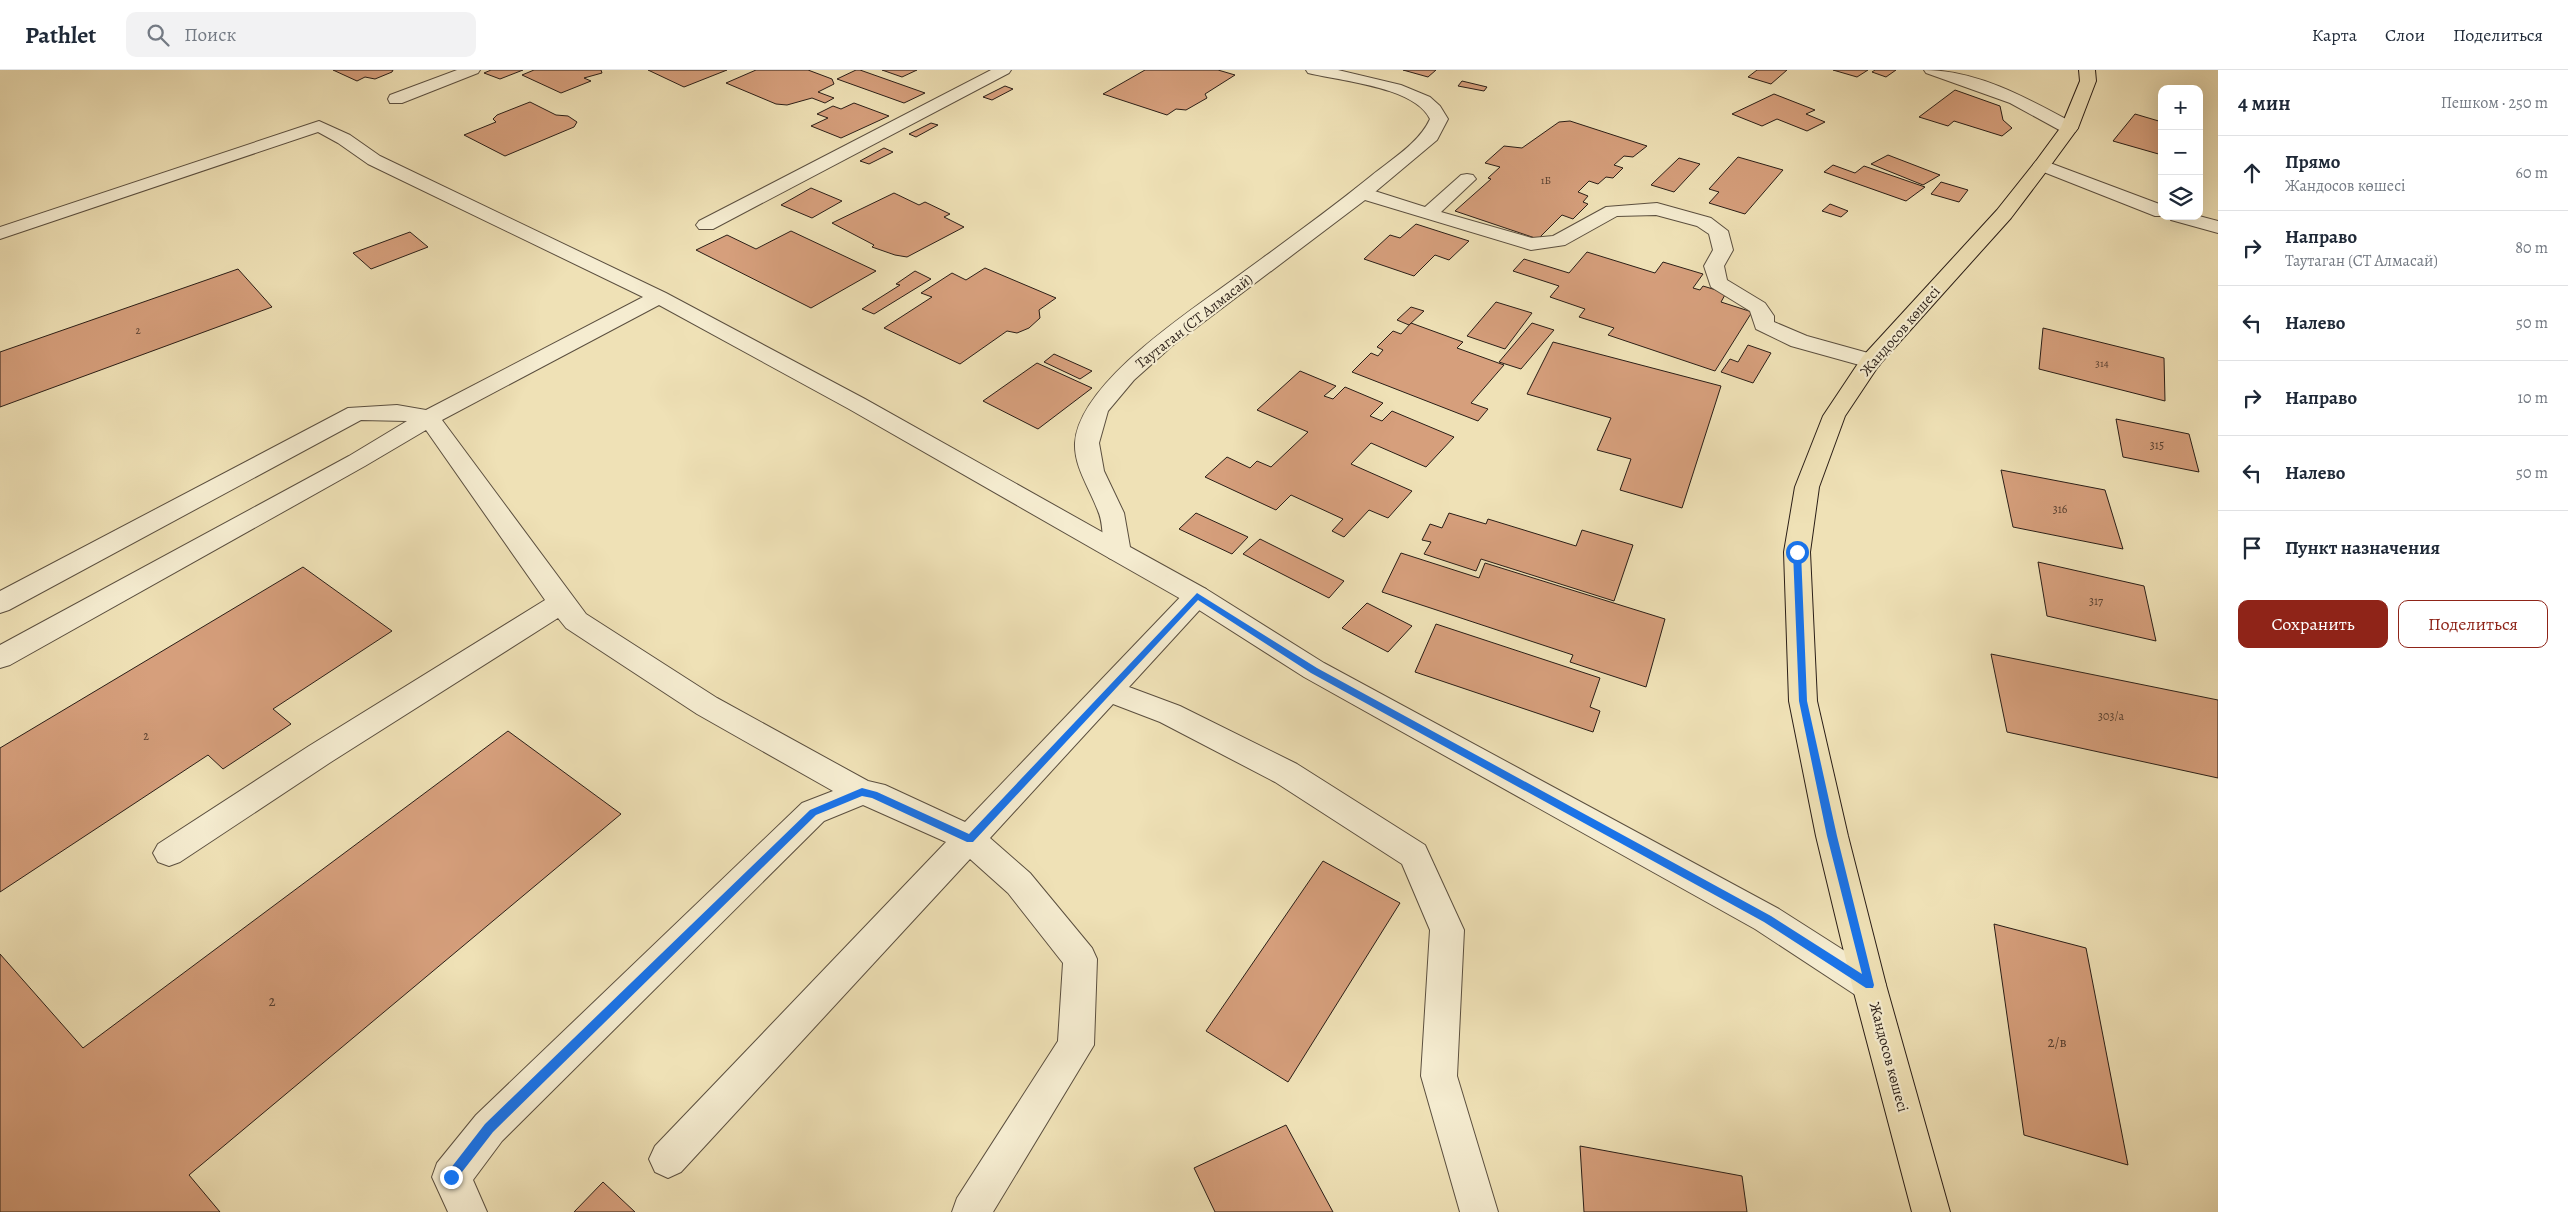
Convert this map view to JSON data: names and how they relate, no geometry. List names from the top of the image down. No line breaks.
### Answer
{"streets":{"main road":["Жандосов көшесі"],"street":["Таутаган (СТ Алмасай)"]},"house_numbers":["1Б","2","314","315","316","317","303/а","2","2","2/в"],"page":{"header":"Pathlet","search":"Поиск","nav":["Карта","Слои","Поделиться"],"heading":["4 мин","Пешком · 250 m"],"map_buttons":["+","−"],"list":[["Прямо","Жандосов көшесі","60 m"],["Направо","Таутаган (СТ Алмасай)","80 m"],["Налево","50 m"],["Направо","10 m"],["Налево","50 m"],"Пункт назначения"],"buttons":["Сохранить","Поделиться"]}}
